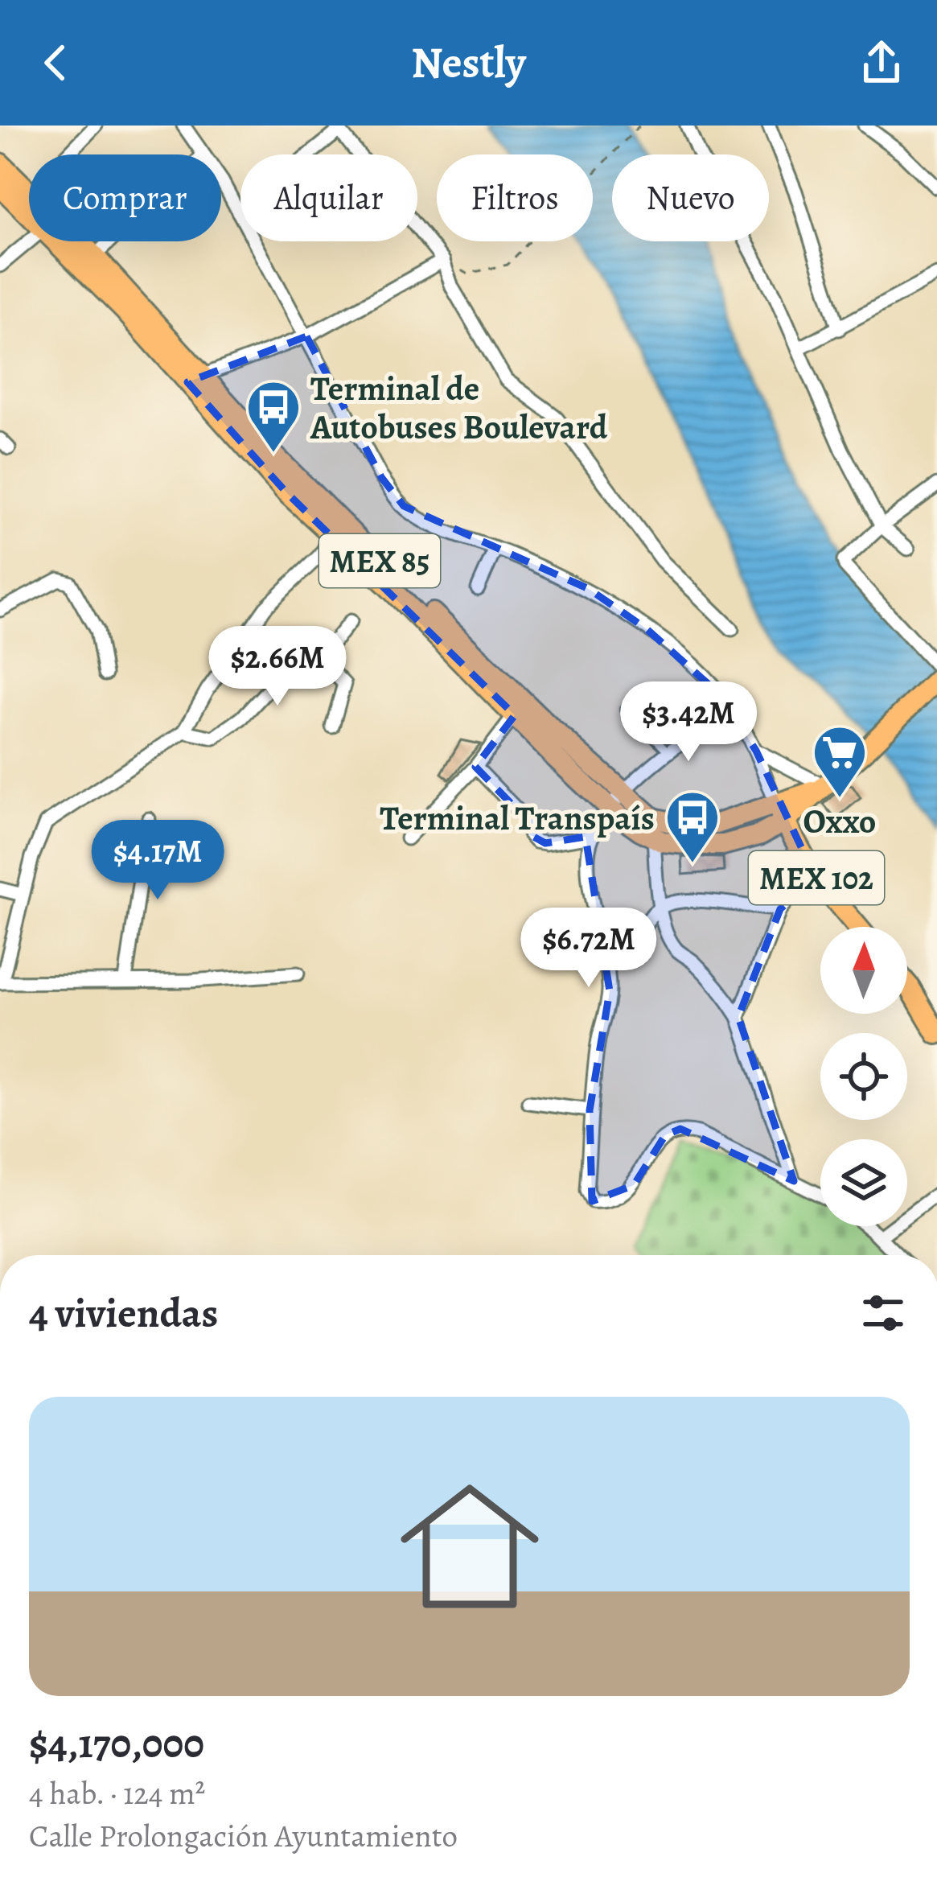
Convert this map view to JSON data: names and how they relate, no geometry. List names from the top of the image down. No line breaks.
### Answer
{"streets":{"main road":["MEX 85","MEX 102"]},"crossings":[["MEX 85","MEX 102"]],"places":{"bus stop":["Terminal de Autobuses Boulevard","Terminal Transpaís"],"supermarket":["Oxxo"]},"north":"top","page":{"header":"Nestly","chip":["Comprar","Alquilar","Filtros","Nuevo"],"price":["$2.66M","$3.42M","$4.17M","$6.72M"],"heading":"4 viviendas","list":[{"name":"$4,170,000","note":"4 hab. · 124 m² · Calle Prolongación Ayuntamiento"}]}}
